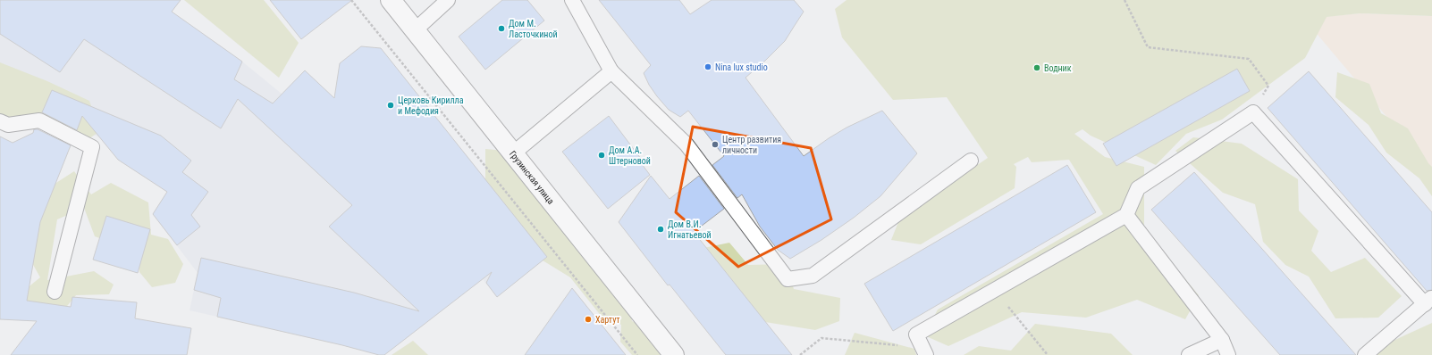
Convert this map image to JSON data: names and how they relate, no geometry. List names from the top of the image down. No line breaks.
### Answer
{"streets":{"street":["Грузинская улица"]},"places":["Дом М. Ласточкиной","Nina lux studio","Водник","Церковь Кирилла и Мефодия","Центр развития личности","Дом А.А. Штерновой","Дом В.И. Игнатьевой","Хартут"]}
